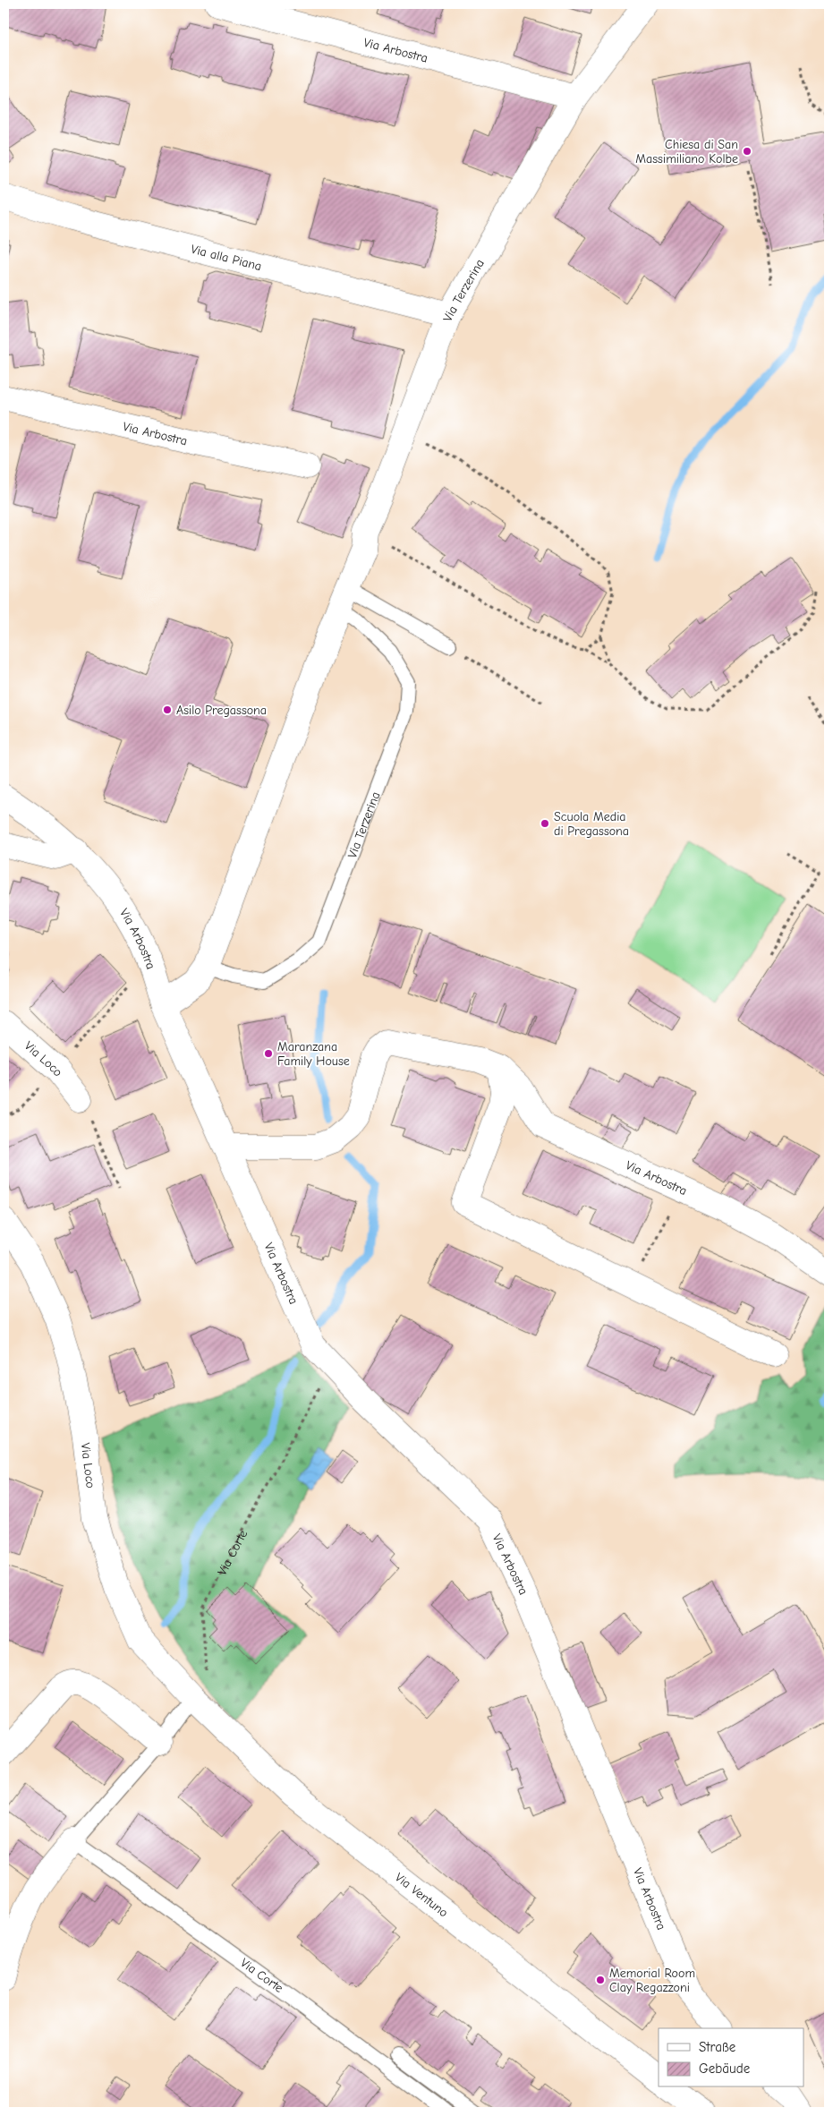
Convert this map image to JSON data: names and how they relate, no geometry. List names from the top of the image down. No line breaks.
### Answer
{"streets":{"street":["Via Arbostra","Via alla Piana","Via Terzerina","Via Loco","Via Ventuno"],"lane":["Via Corte"]},"crossings":[["Via Arbostra","Via Terzerina"],["Via Arbostra","Via Corte"],["Via alla Piana","Via Terzerina"],["Via Loco","Via Corte"],["Via Loco","Via Ventuno"],["Via Corte","Via Ventuno"]],"places":["Chiesa di San Massimiliano Kolbe","Asilo Pregassona","Scuola Media di Pregassona","Maranzana Family House","Memorial Room Clay Regazzoni"],"legend":["Straße","Gebäude"]}
